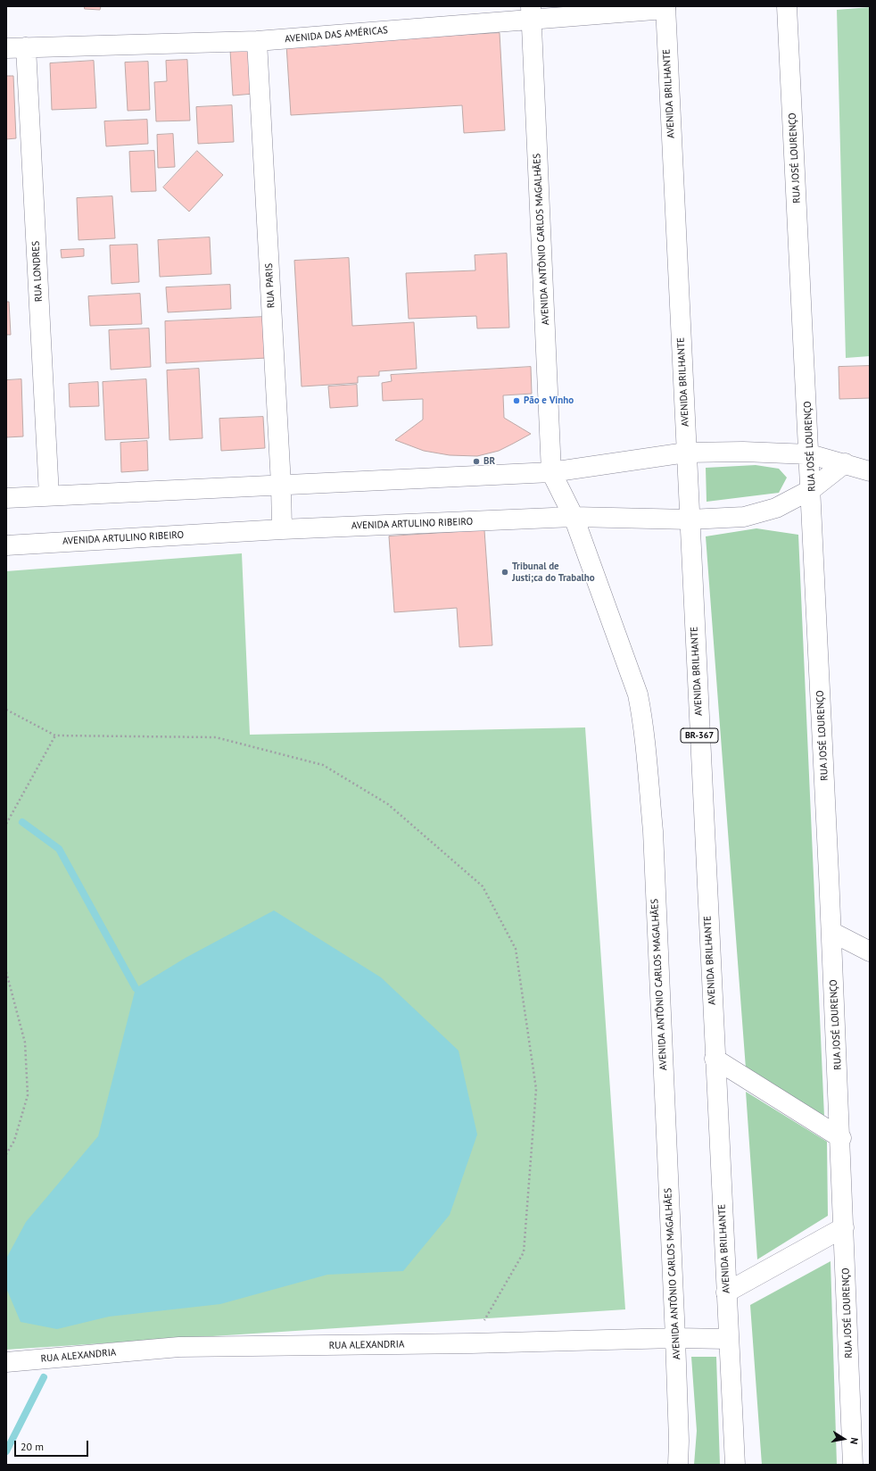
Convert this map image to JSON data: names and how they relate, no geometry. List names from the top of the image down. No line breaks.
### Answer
{"streets":{"street":["AVENIDA DAS AMÉRICAS","AVENIDA BRILHANTE","RUA JOSÉ LOURENÇO","AVENIDA ANTÔNIO CARLOS MAGALHÃES","RUA LONDRES","RUA PARIS","AVENIDA ARTULINO RIBEIRO","BR-367","RUA ALEXANDRIA"]},"crossings":[["AVENIDA DAS AMÉRICAS","AVENIDA BRILHANTE"],["AVENIDA DAS AMÉRICAS","AVENIDA ANTÔNIO CARLOS MAGALHÃES"],["AVENIDA DAS AMÉRICAS","RUA LONDRES"],["AVENIDA DAS AMÉRICAS","RUA PARIS"],["AVENIDA BRILHANTE","AVENIDA ARTULINO RIBEIRO"],["AVENIDA BRILHANTE","RUA ALEXANDRIA"],["RUA JOSÉ LOURENÇO","AVENIDA ARTULINO RIBEIRO"],["AVENIDA ANTÔNIO CARLOS MAGALHÃES","AVENIDA ARTULINO RIBEIRO"],["AVENIDA ANTÔNIO CARLOS MAGALHÃES","RUA ALEXANDRIA"],["RUA PARIS","AVENIDA ARTULINO RIBEIRO"]],"places":["Pão e Vinho","BR","Tribunal de Justi;ca do Trabalho"],"scale_bar":"20 m","north":"right"}
